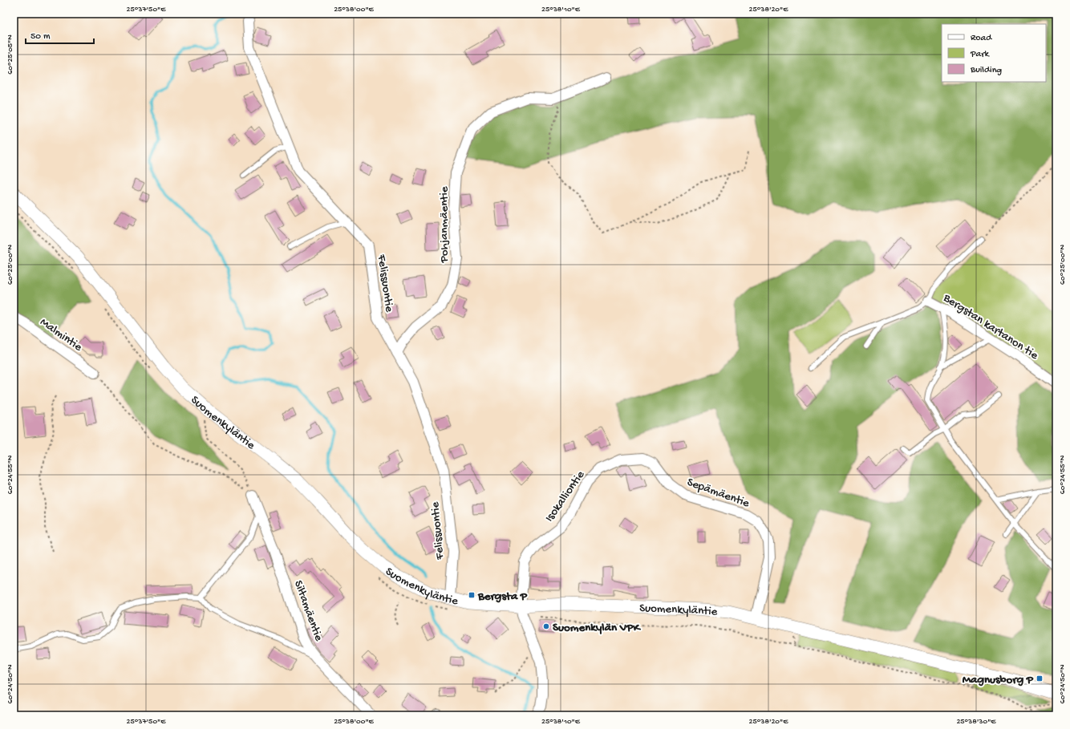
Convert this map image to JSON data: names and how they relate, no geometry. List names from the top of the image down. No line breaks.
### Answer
{"streets":{"street":["Pohjanmäentie","Felissuontie","Bergstan kartanon tie","Malmintie","Suomenkyläntie","Sepämäentie","Isokalliontie","Siltamäentie"]},"crossings":[["Pohjanmäentie","Felissuontie"],["Felissuontie","Suomenkyläntie"],["Suomenkyläntie","Sepämäentie"],["Suomenkyläntie","Isokalliontie"],["Sepämäentie","Isokalliontie"]],"places":{"transit":["Bergsta P","Magnusborg P"],"other":["Suomenkylän VPK"]},"legend":["Road","Park","Building"],"scale_bar":"50 m","coordinates":["25°37'50\"E","25°38'00\"E","25°38'10\"E","25°38'20\"E","60°25'05\"N","60°25'00\"N","60°24'55\"N","60°24'50\"N","25°38'30\"E"]}
